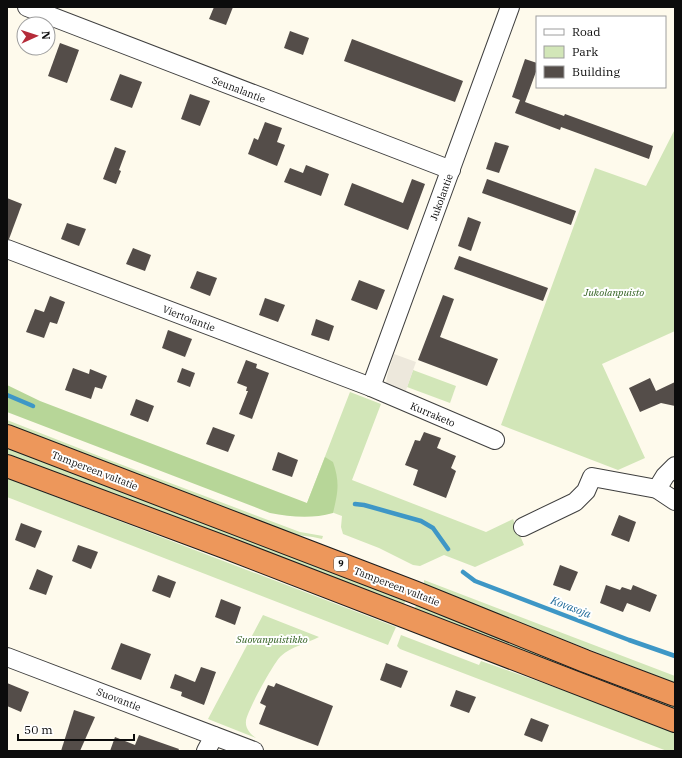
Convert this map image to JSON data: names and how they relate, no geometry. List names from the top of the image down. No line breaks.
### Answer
{"streets":{"highway":["Tampereen valtatie","9"],"street":["Seunalantie","Jukolantie","Viertolantie","Kurraketo","Suovantie"]},"crossings":[["Seunalantie","Jukolantie"],["Jukolantie","Viertolantie"],["Jukolantie","Kurraketo"],["Viertolantie","Kurraketo"]],"water":["Kovasoja"],"parks":["Jukolanpuisto","Suovanpuistikko"],"legend":["Road","Park","Building"],"scale_bar":"50 m","north":"right"}
